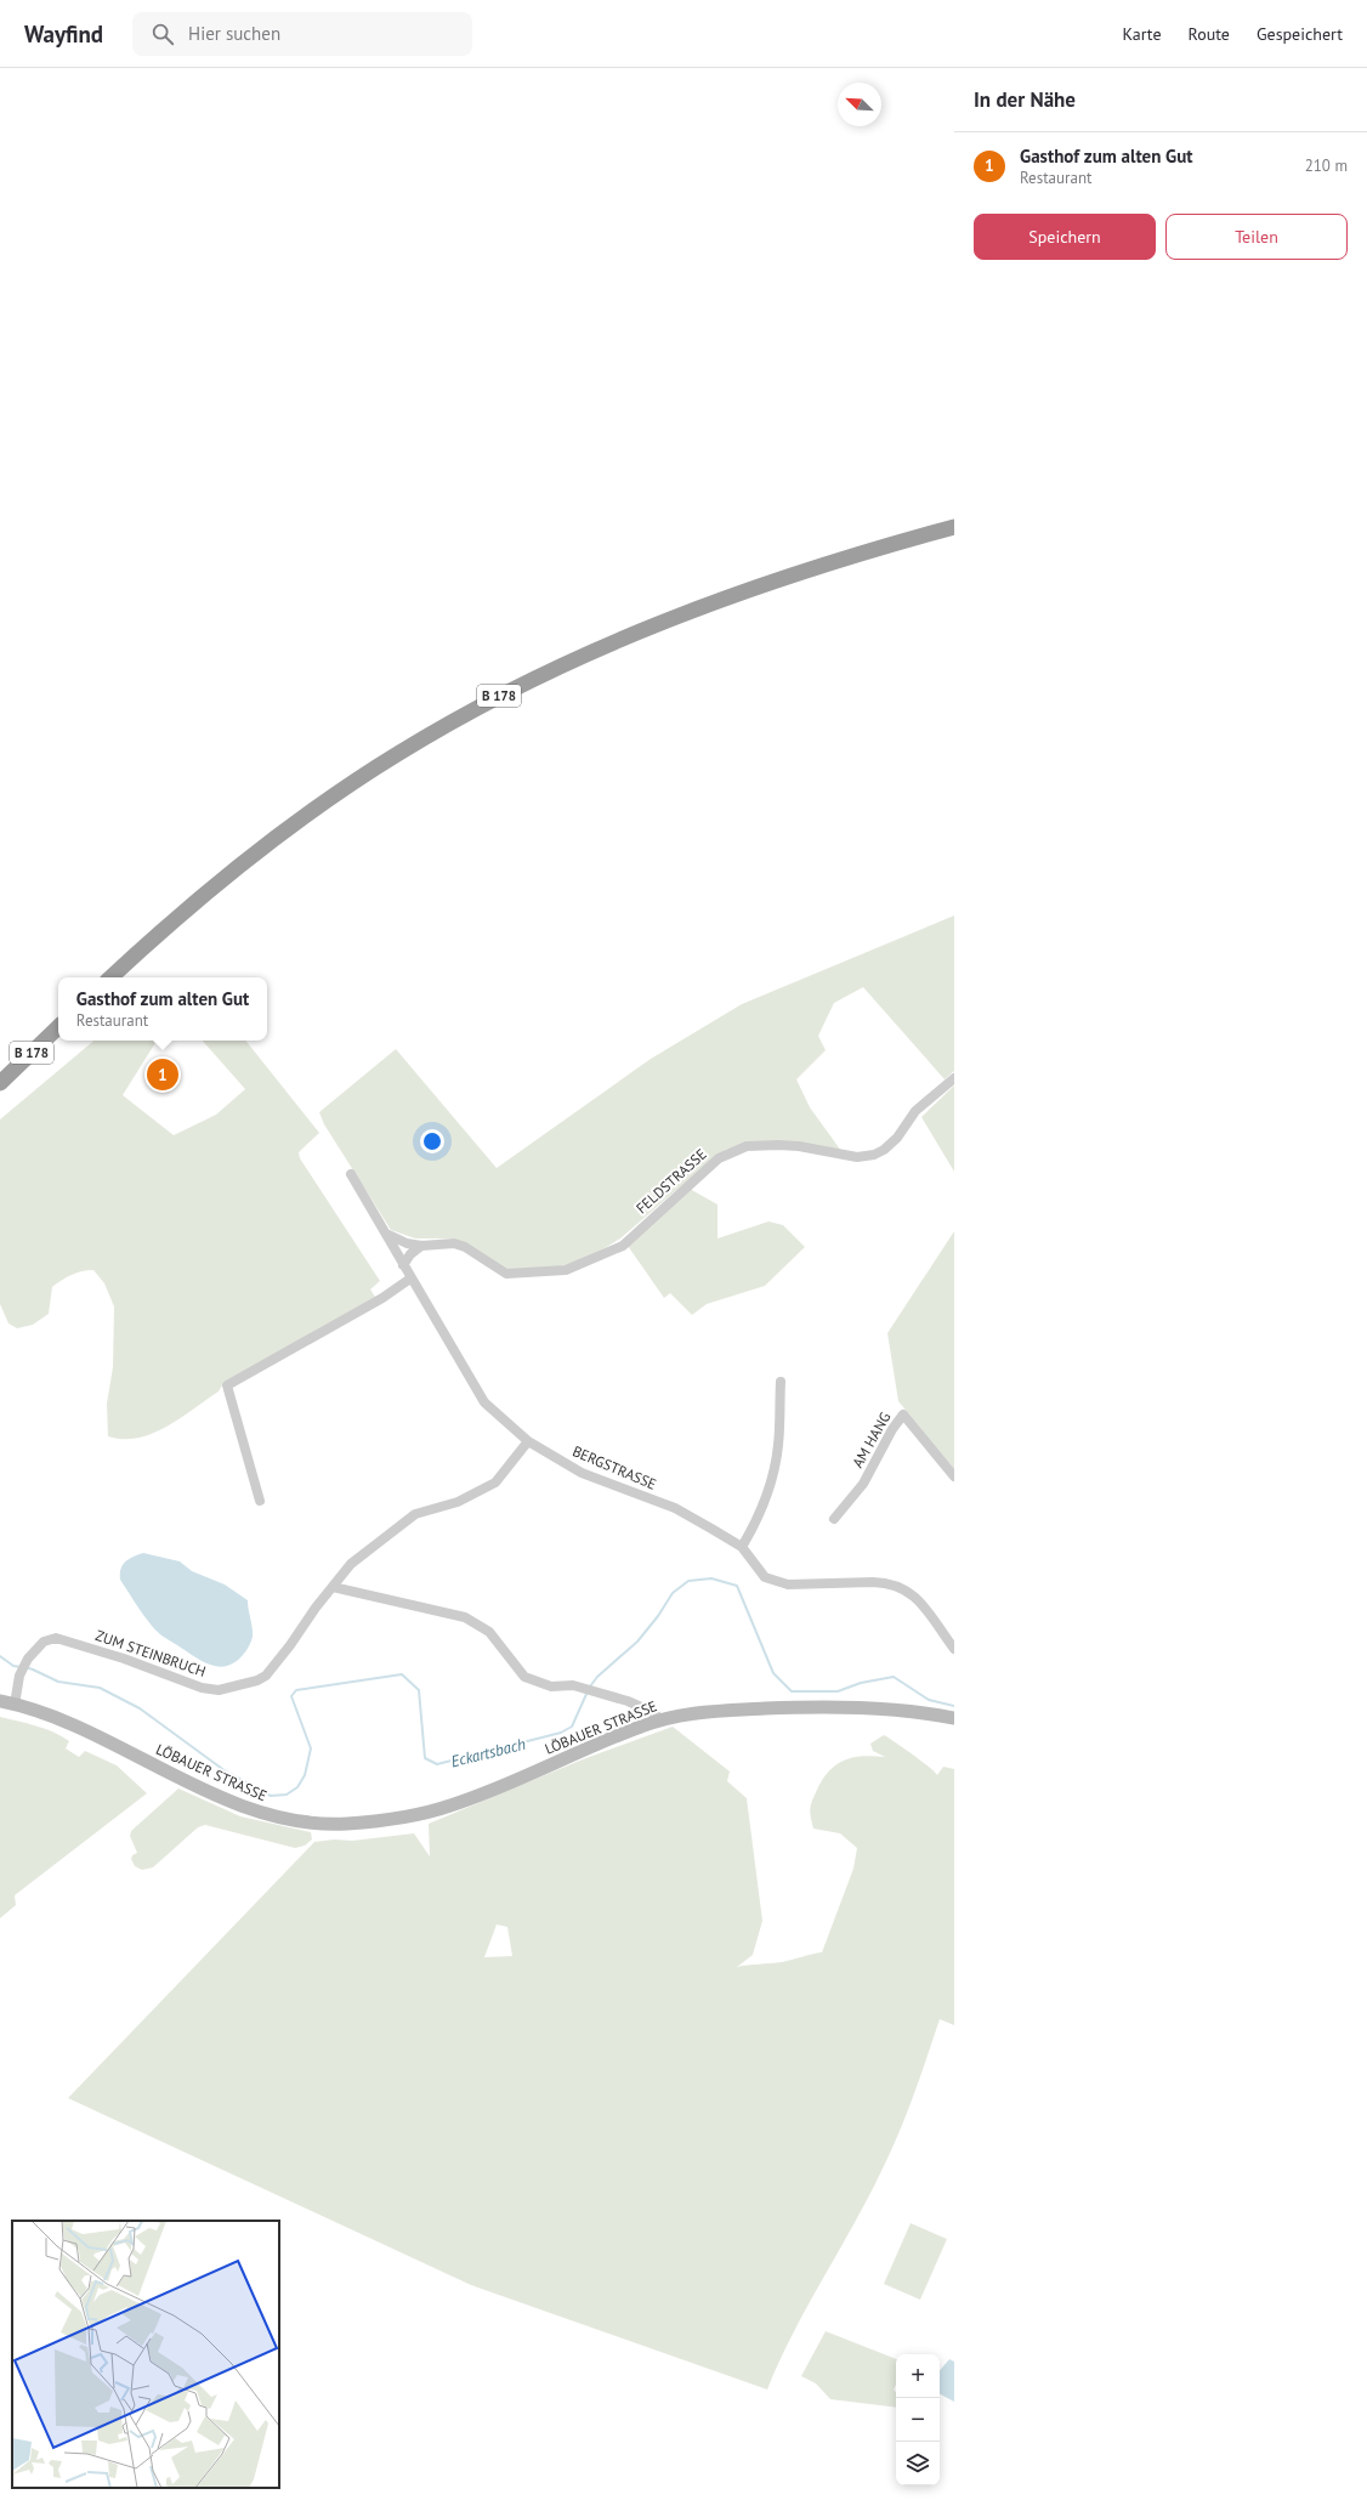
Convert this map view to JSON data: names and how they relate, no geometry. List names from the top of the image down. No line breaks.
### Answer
{"streets":{"highway":["B 178"],"main road":["LÖBAUER STRASSE"],"street":["FELDSTRASSE","AM HANG","BERGSTRASSE","ZUM STEINBRUCH"]},"crossings":[["FELDSTRASSE","BERGSTRASSE"],["BERGSTRASSE","ZUM STEINBRUCH"],["ZUM STEINBRUCH","LÖBAUER STRASSE"]],"water":["Eckartsbach"],"north":"top left","page":{"header":"Wayfind","search":"Hier suchen","nav":["Karte","Route","Gespeichert"],"heading":"In der Nähe","list":[{"mark":"1","name":"Gasthof zum alten Gut","note":"Restaurant","value":"210 m"}],"buttons":["Speichern","Teilen"],"popup":["Gasthof zum alten Gut","Restaurant"],"pins":"1","map_buttons":["+","−"]}}
